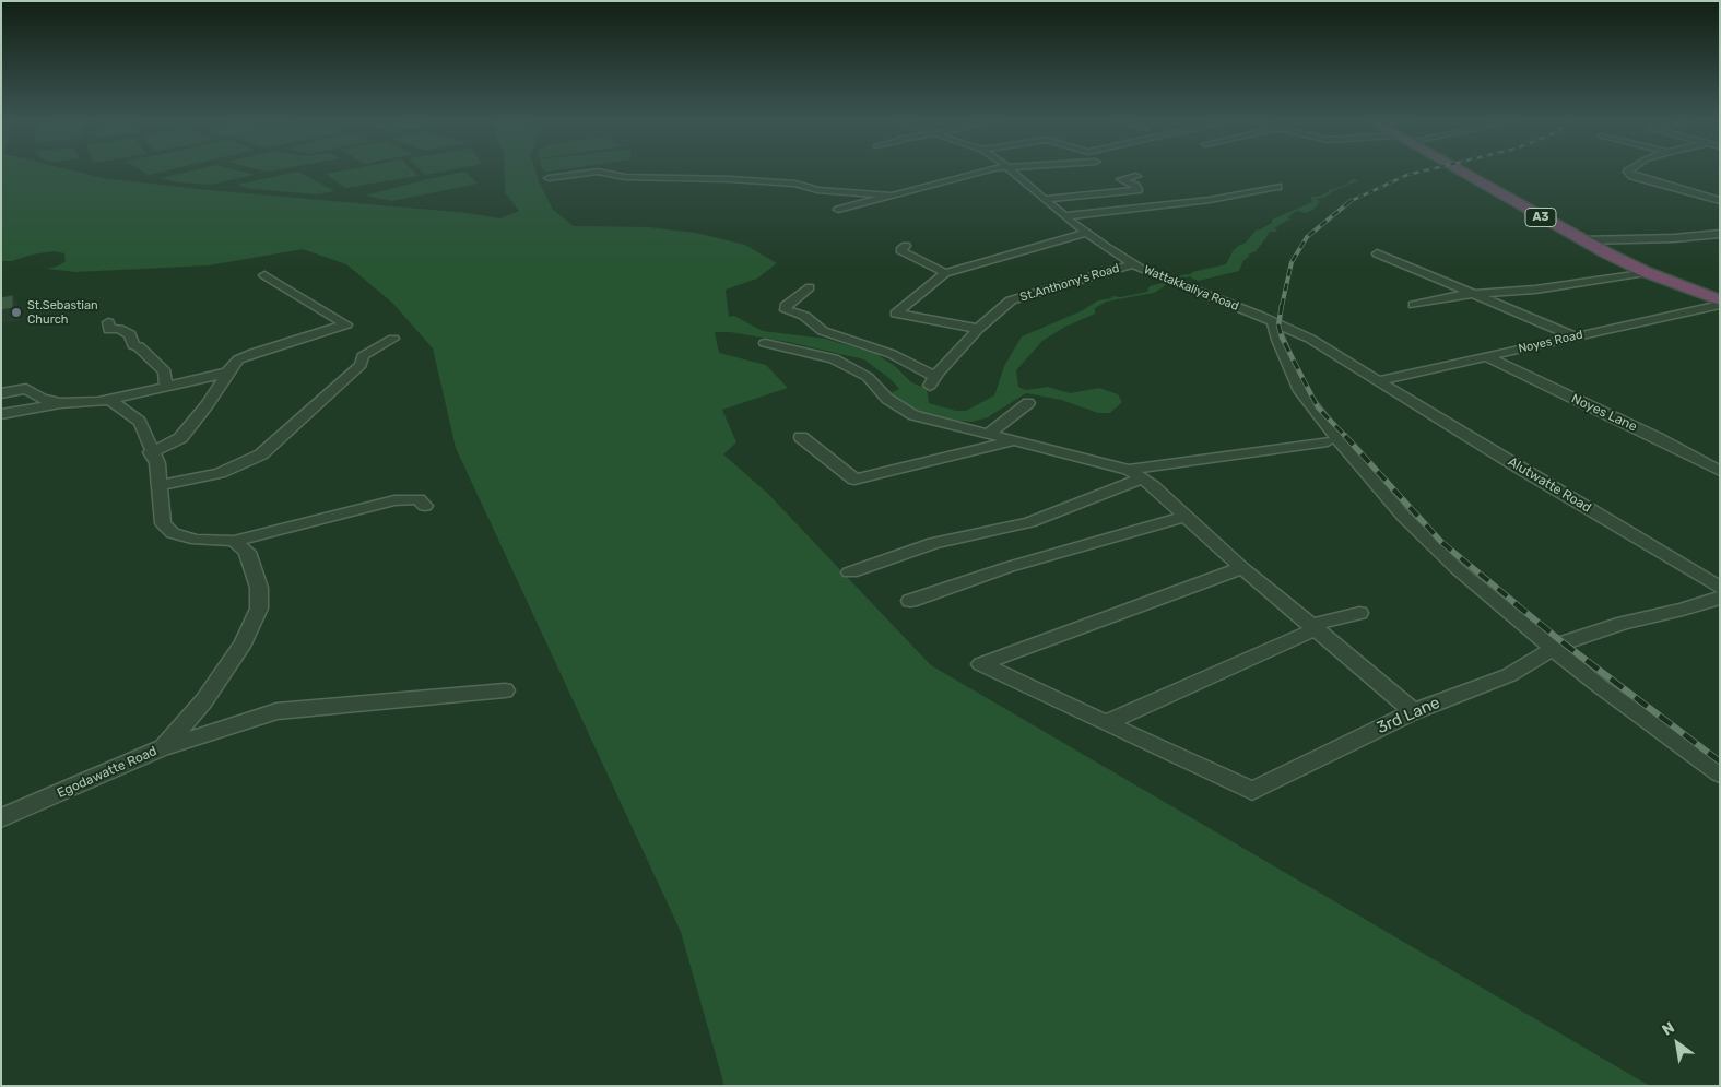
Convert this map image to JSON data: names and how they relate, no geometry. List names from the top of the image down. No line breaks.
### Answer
{"streets":{"highway":["A3"],"street":["St.Anthony's Road","Wattakkaliya Road","Noyes Road","Noyes Lane","Alutwatte Road","3rd Lane","Egodawatte Road"]},"crossings":[["St.Anthony's Road","Wattakkaliya Road"],["Wattakkaliya Road","Noyes Road"],["Wattakkaliya Road","Alutwatte Road"],["Noyes Road","Noyes Lane"],["Noyes Road","Alutwatte Road"]],"places":["St.Sebastian Church"],"north":"top left"}
